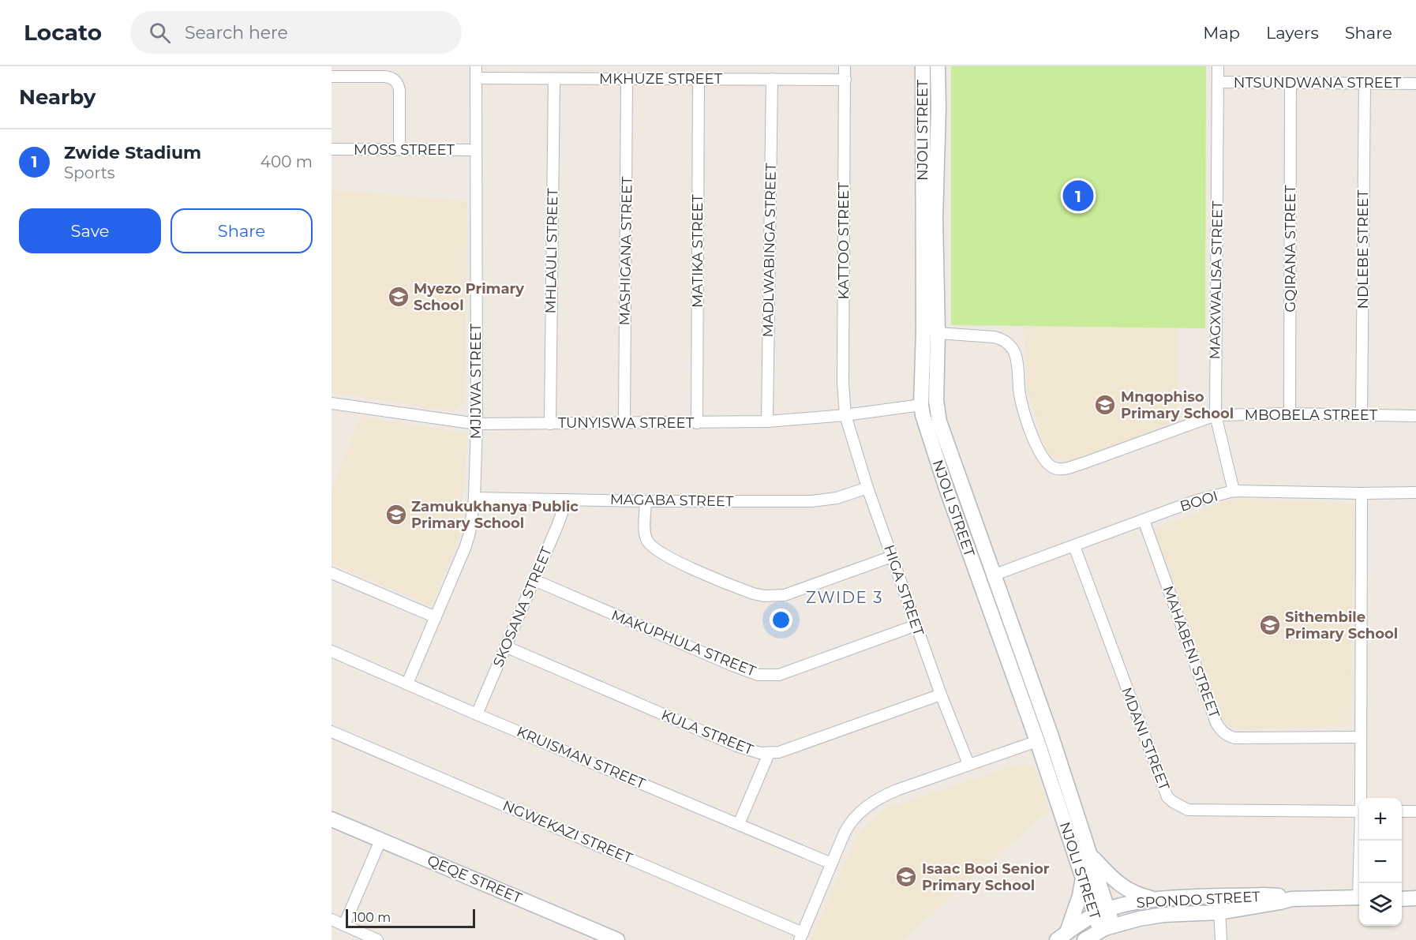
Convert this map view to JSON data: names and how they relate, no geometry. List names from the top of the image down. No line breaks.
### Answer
{"streets":{"main road":["NJOLI STREET","QEQE STREET","SPONDO STREET"],"street":["MKHUZE STREET","NTSUNDWANA STREET","MOSS STREET","KATTOO STREET","GQIRANA STREET","NDLEBE STREET","MADLWABINGA STREET","MHLAULI STREET","MASHIGANA STREET","MATIKA STREET","MAGXWALISA STREET","MJIJWA STREET","MBOBELA STREET","TUNYISWA STREET","MAGABA STREET","BOOI","HIGA STREET","SKOSANA STREET","MAKUPHULA STREET","MAHABENI STREET","KULA STREET","MDANI STREET","KRUISMAN STREET","NGWEKAZI STREET"]},"crossings":[["MKHUZE STREET","KATTOO STREET"],["MKHUZE STREET","MADLWABINGA STREET"],["MKHUZE STREET","MHLAULI STREET"],["MKHUZE STREET","MASHIGANA STREET"],["MKHUZE STREET","MATIKA STREET"],["MKHUZE STREET","MJIJWA STREET"],["NTSUNDWANA STREET","GQIRANA STREET"],["NTSUNDWANA STREET","NDLEBE STREET"],["NTSUNDWANA STREET","MAGXWALISA STREET"],["NJOLI STREET","MBOBELA STREET"],["NJOLI STREET","TUNYISWA STREET"],["NJOLI STREET","BOOI"],["NJOLI STREET","SPONDO STREET"],["MOSS STREET","MJIJWA STREET"],["KATTOO STREET","TUNYISWA STREET"],["KATTOO STREET","HIGA STREET"],["GQIRANA STREET","MBOBELA STREET"],["NDLEBE STREET","MBOBELA STREET"],["MADLWABINGA STREET","TUNYISWA STREET"],["MHLAULI STREET","TUNYISWA STREET"],["MASHIGANA STREET","TUNYISWA STREET"],["MATIKA STREET","TUNYISWA STREET"],["MAGXWALISA STREET","MBOBELA STREET"],["MAGXWALISA STREET","BOOI"],["MJIJWA STREET","TUNYISWA STREET"],["MJIJWA STREET","MAGABA STREET"],["MJIJWA STREET","KRUISMAN STREET"],["TUNYISWA STREET","HIGA STREET"],["MAGABA STREET","HIGA STREET"],["MAGABA STREET","SKOSANA STREET"],["BOOI","MAHABENI STREET"],["BOOI","MDANI STREET"],["HIGA STREET","MAKUPHULA STREET"],["HIGA STREET","KULA STREET"],["SKOSANA STREET","MAKUPHULA STREET"],["SKOSANA STREET","KULA STREET"],["SKOSANA STREET","KRUISMAN STREET"]],"districts":["ZWIDE 3"],"places":{"school or university":["Myezo Primary School","Mnqophiso Primary School","Zamukukhanya Public Primary School","Sithembile Primary School","Isaac Booi Senior Primary School"]},"scale_bar":"100 m","page":{"header":"Locato","search":"Search here","nav":["Map","Layers","Share"],"heading":"Nearby","list":[{"mark":"1","name":"Zwide Stadium","note":"Sports","value":"400 m"}],"pins":"1","buttons":["Save","Share"],"map_buttons":["+","−"],"scale":"100 m"}}
